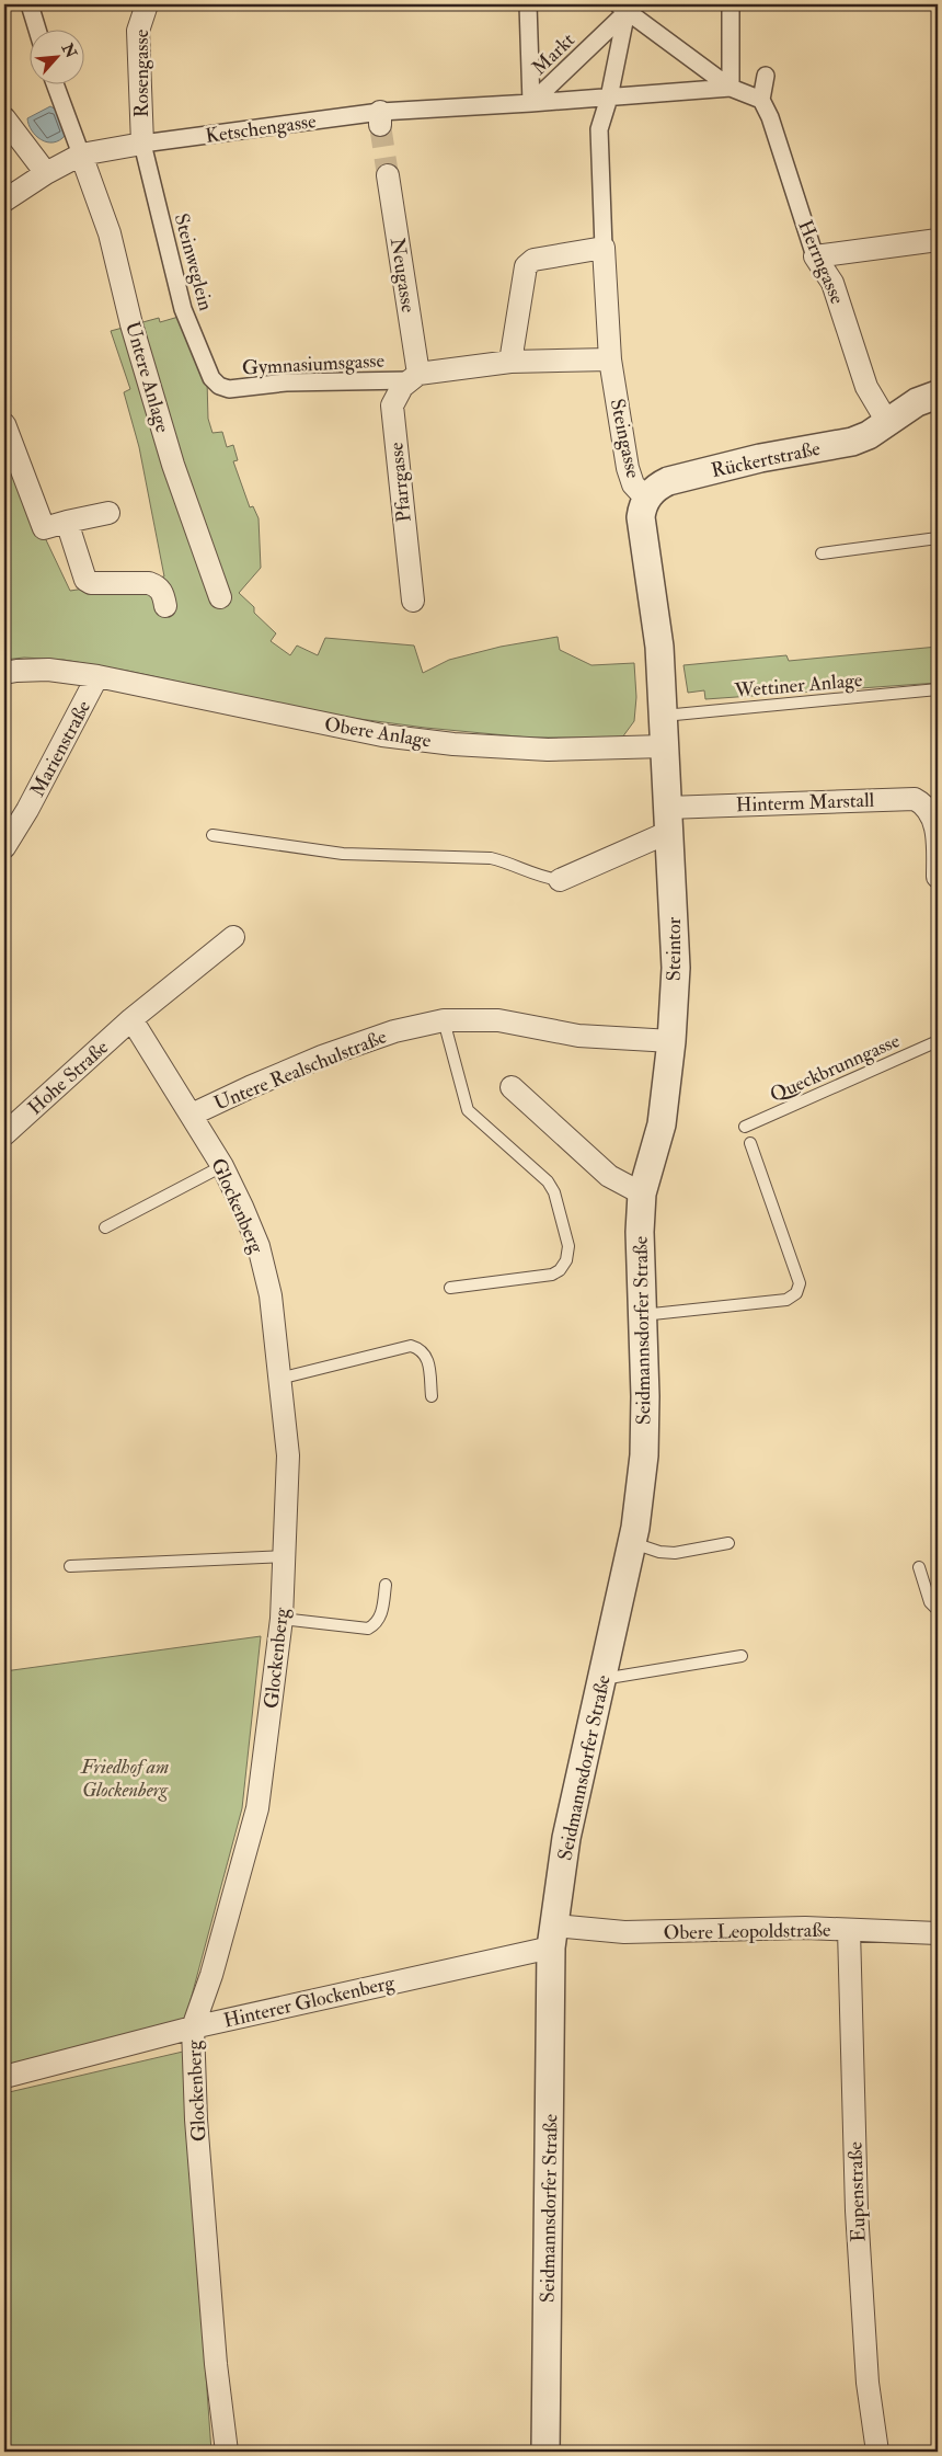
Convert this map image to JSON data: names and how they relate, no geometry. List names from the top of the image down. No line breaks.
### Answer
{"streets":{"street":["Markt","Rosengasse","Ketschengasse","Steinweglein","Herrngasse","Neugasse","Gymnasiumsgasse","Untere Anlage","Steingasse","Rückertstraße","Pfarrgasse","Obere Anlage","Marienstraße","Hinterm Marstall","Steintor","Untere Realschulstraße","Hohe Straße","Glockenberg","Seidmannsdorfer Straße","Obere Leopoldstraße","Hinterer Glockenberg","Eupenstraße"],"lane":["Wettiner Anlage","Queckbrunngasse"]},"crossings":[["Markt","Ketschengasse"],["Markt","Steingasse"],["Rosengasse","Ketschengasse"],["Rosengasse","Steinweglein"],["Ketschengasse","Steinweglein"],["Ketschengasse","Untere Anlage"],["Steinweglein","Gymnasiumsgasse"],["Herrngasse","Rückertstraße"],["Neugasse","Gymnasiumsgasse"],["Neugasse","Pfarrgasse"],["Gymnasiumsgasse","Pfarrgasse"],["Steingasse","Rückertstraße"],["Steingasse","Wettiner Anlage"],["Steingasse","Obere Anlage"],["Steingasse","Hinterm Marstall"],["Steingasse","Steintor"],["Obere Anlage","Marienstraße"],["Hinterm Marstall","Steintor"],["Steintor","Untere Realschulstraße"],["Steintor","Seidmannsdorfer Straße"],["Untere Realschulstraße","Glockenberg"],["Hohe Straße","Glockenberg"],["Glockenberg","Hinterer Glockenberg"],["Seidmannsdorfer Straße","Obere Leopoldstraße"],["Seidmannsdorfer Straße","Hinterer Glockenberg"],["Obere Leopoldstraße","Hinterer Glockenberg"],["Obere Leopoldstraße","Eupenstraße"]],"parks":["Friedhof am Glockenberg"],"north":"top right"}
